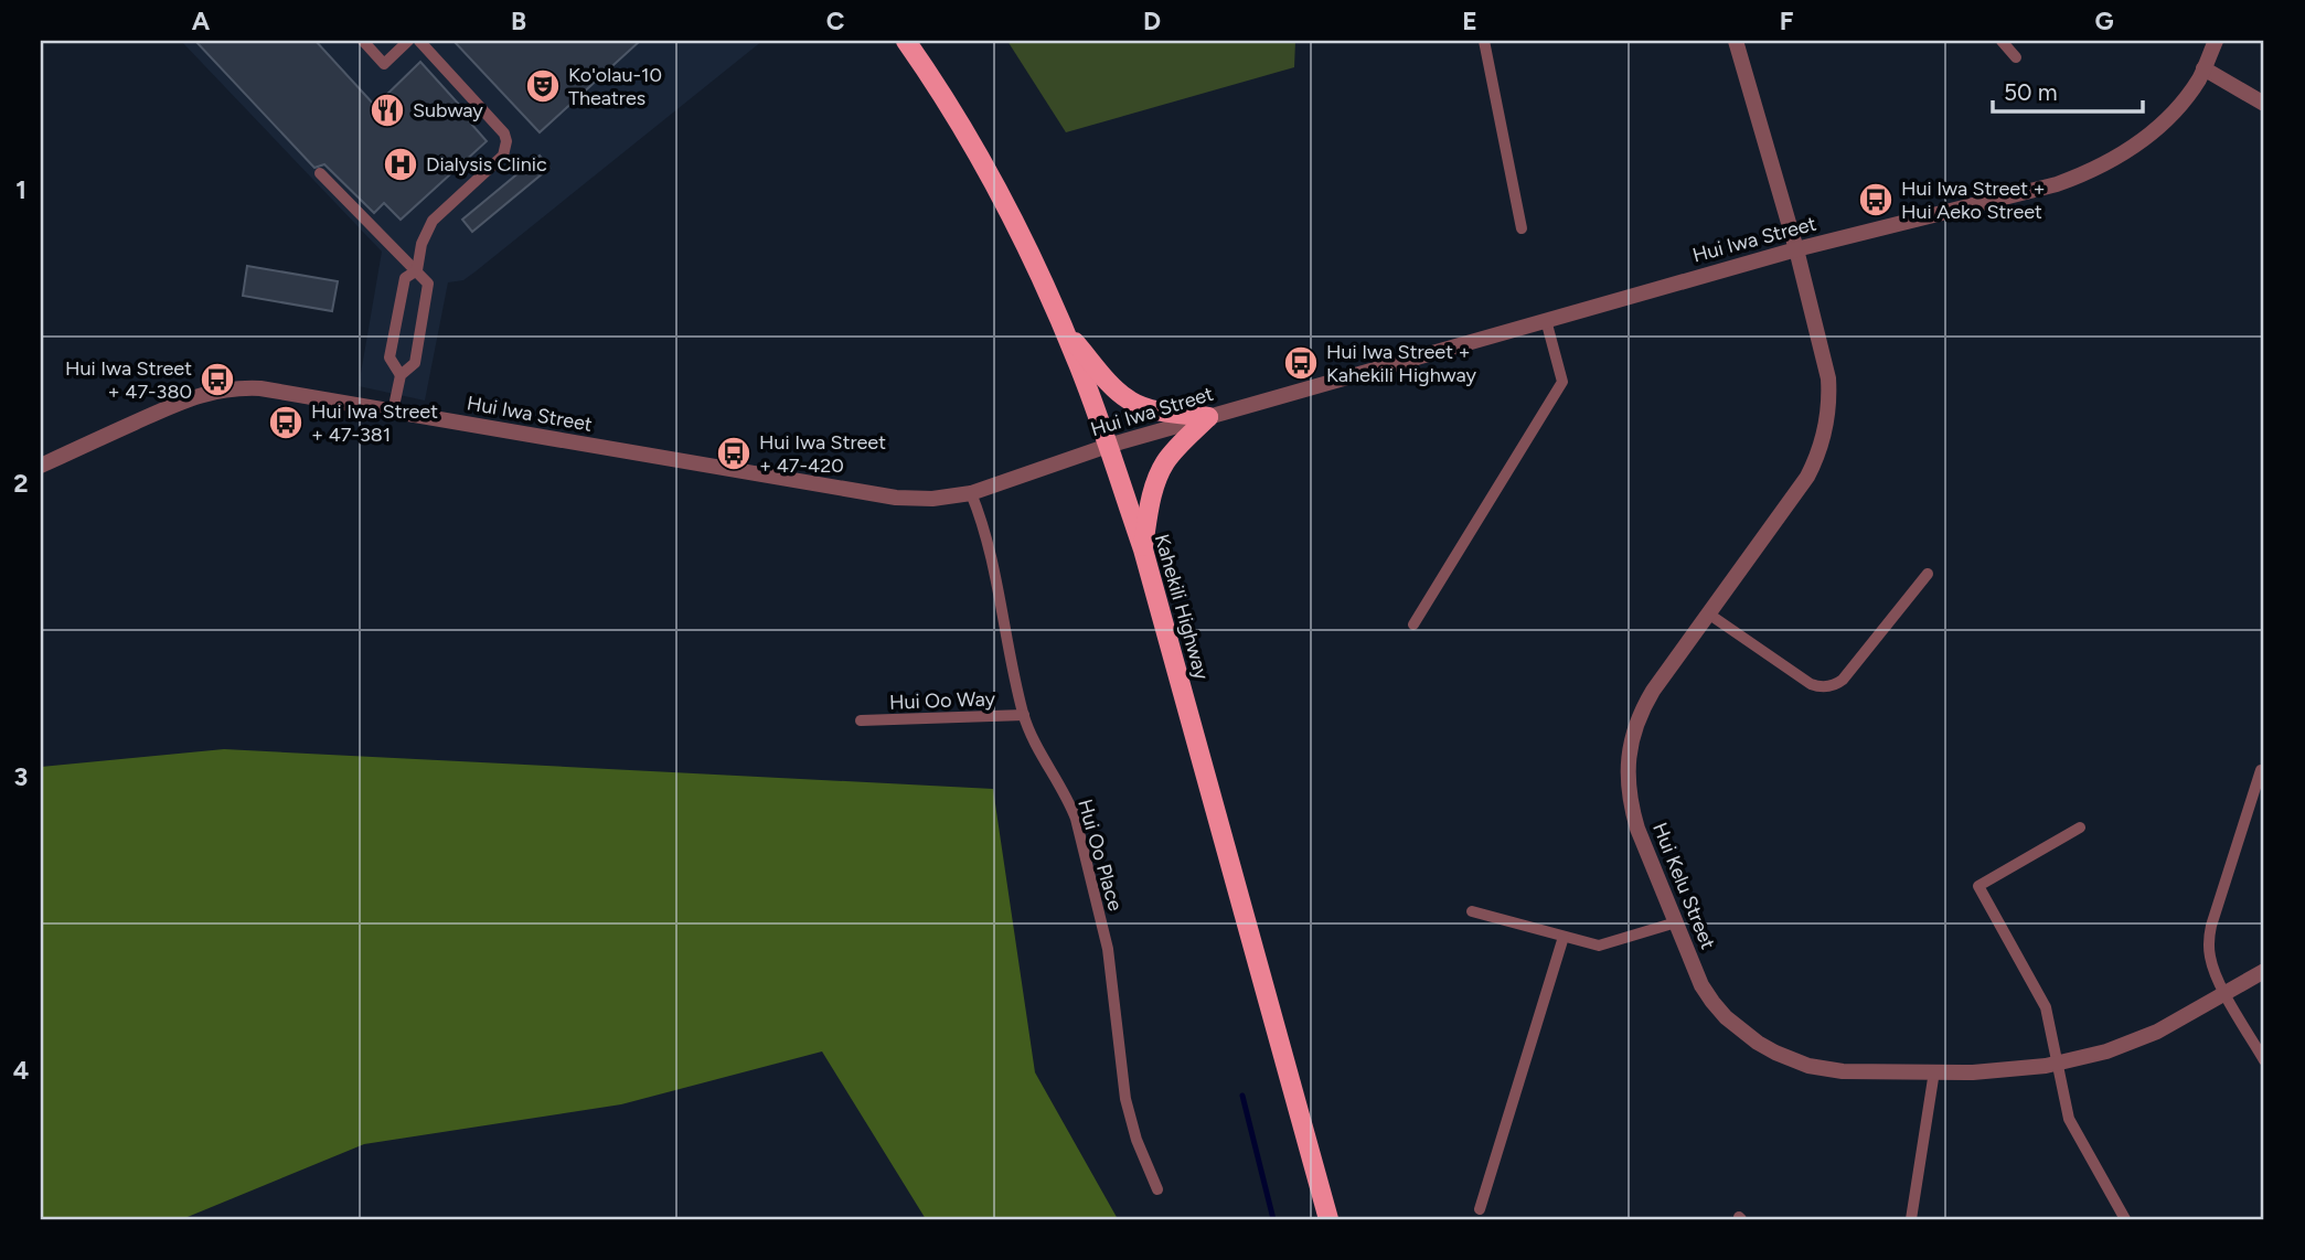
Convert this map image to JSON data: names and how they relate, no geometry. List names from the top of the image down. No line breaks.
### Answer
{"streets":{"main road":["Kahekili Highway"],"street":["Hui Iwa Street","Hui Kelu Street"],"lane":["Hui Oo Way","Hui Oo Place"]},"crossings":[["Hui Iwa Street","Kahekili Highway"],["Hui Iwa Street","Hui Oo Place"],["Hui Iwa Street","Hui Kelu Street"],["Hui Oo Way","Hui Oo Place"]],"places":{"theatre":["Ko'olau-10 Theatres"],"restaurant":["Subway"],"hospital":["Dialysis Clinic"],"bus stop":["Hui Iwa Street + Hui Aeko Street","Hui Iwa Street + Kahekili Highway","Hui Iwa Street + 47-380","Hui Iwa Street + 47-381","Hui Iwa Street + 47-420"]},"scale_bar":"50 m","grid":{"columns":["A","B","C","D","E","F","G"],"rows":["1","2","3","4"]}}
